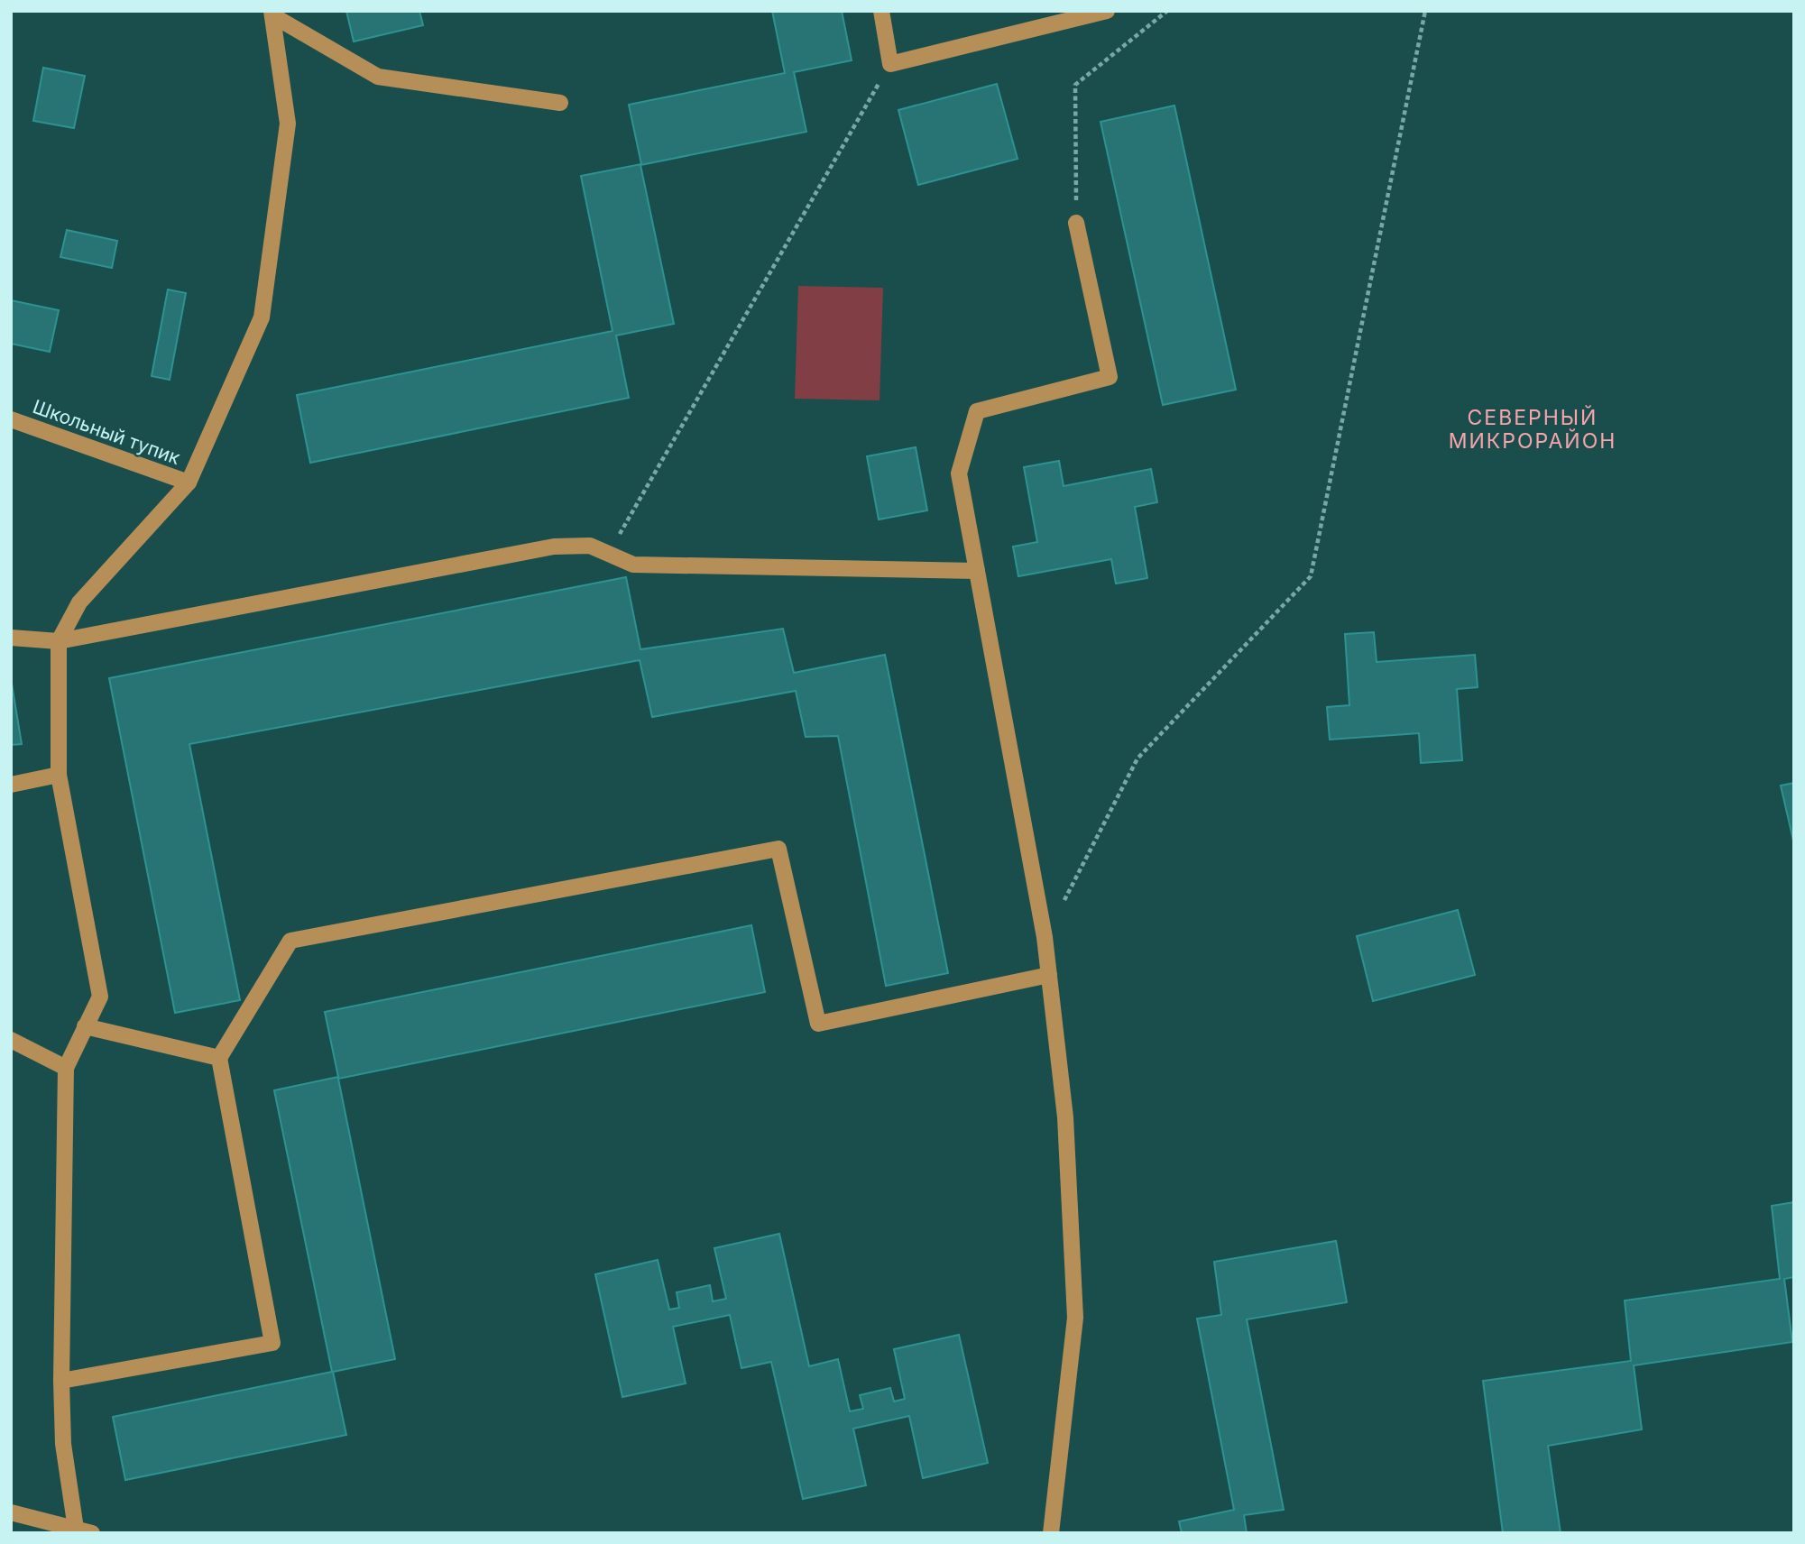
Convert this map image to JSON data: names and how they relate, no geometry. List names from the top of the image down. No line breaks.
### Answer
{"streets":{"street":["Школьный тупик"]},"districts":["СЕВЕРНЫЙ МИКРОРАЙОН"]}
